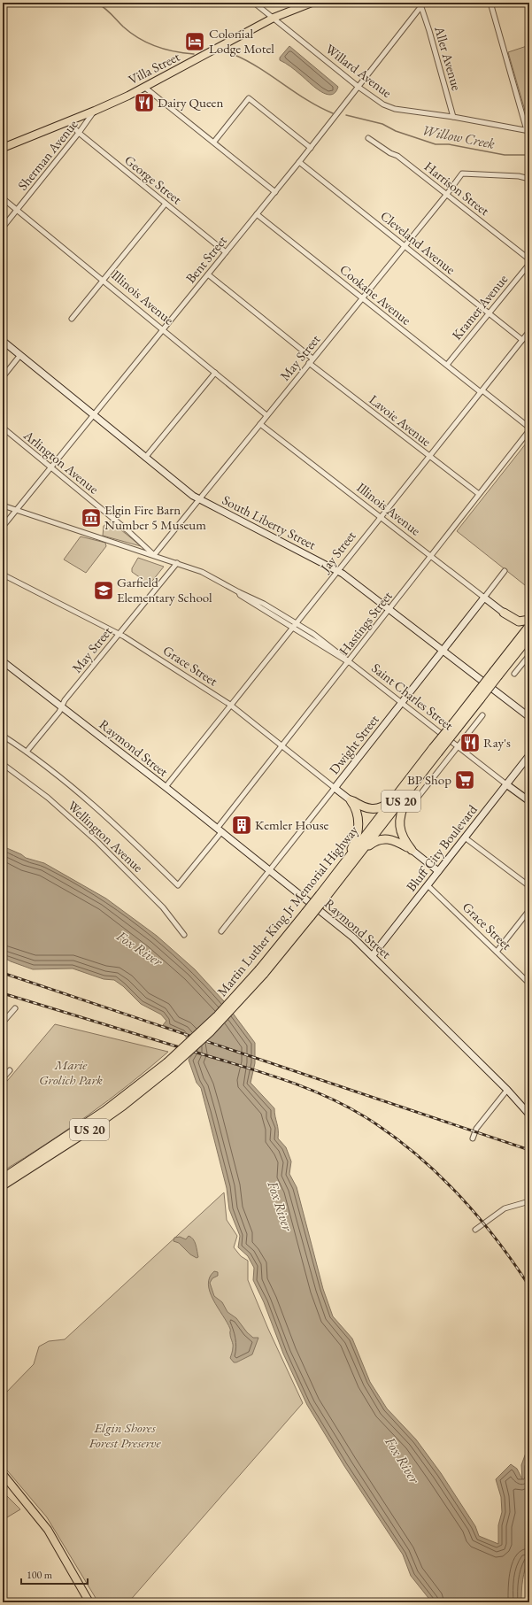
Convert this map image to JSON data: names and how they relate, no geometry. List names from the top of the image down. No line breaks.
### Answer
{"streets":{"highway":["US 20","Martin Luther King Jr Memorial Highway"],"main road":["Villa Street","Illinois Avenue","South Liberty Street","Grace Street","Saint Charles Street","Dwight Street","Raymond Street","Bluff City Boulevard"],"street":["Aller Avenue","Willard Avenue","Sherman Avenue","George Street","Harrison Street","Cleveland Avenue","Bent Street","Cookane Avenue","Kramer Avenue","May Street","Lavoie Avenue","Arlington Avenue","Jay Street","Hastings Street","Wellington Avenue"]},"crossings":[["Aller Avenue","Willard Avenue"],["Aller Avenue","Bent Street"],["Villa Street","Willard Avenue"],["Villa Street","Sherman Avenue"],["Villa Street","George Street"],["Willard Avenue","Bent Street"],["Sherman Avenue","George Street"],["Sherman Avenue","Illinois Avenue"],["George Street","Bent Street"],["Harrison Street","May Street"],["Cleveland Avenue","Bent Street"],["Cleveland Avenue","Kramer Avenue"],["Cleveland Avenue","May Street"],["Cleveland Avenue","Jay Street"],["Bent Street","Cookane Avenue"],["Bent Street","Illinois Avenue"],["Bent Street","Arlington Avenue"],["Bent Street","South Liberty Street"],["Bent Street","Saint Charles Street"],["Cookane Avenue","Kramer Avenue"],["Cookane Avenue","May Street"],["Cookane Avenue","Jay Street"],["Illinois Avenue","May Street"],["Illinois Avenue","Jay Street"],["Illinois Avenue","Hastings Street"],["Illinois Avenue","Dwight Street"],["May Street","Lavoie Avenue"],["May Street","Arlington Avenue"],["May Street","South Liberty Street"],["May Street","Grace Street"],["May Street","Saint Charles Street"],["May Street","Raymond Street"],["May Street","Wellington Avenue"],["Lavoie Avenue","Jay Street"],["Lavoie Avenue","Hastings Street"],["Arlington Avenue","Saint Charles Street"],["South Liberty Street","Jay Street"],["South Liberty Street","Hastings Street"],["South Liberty Street","Dwight Street"],["Jay Street","Grace Street"],["Jay Street","Saint Charles Street"],["Jay Street","Raymond Street"],["Hastings Street","Grace Street"],["Hastings Street","Saint Charles Street"],["Hastings Street","Raymond Street"],["Hastings Street","Wellington Avenue"],["Grace Street","Dwight Street"],["Grace Street","Bluff City Boulevard"],["Saint Charles Street","Dwight Street"],["Saint Charles Street","Bluff City Boulevard"],["Dwight Street","Raymond Street"],["Raymond Street","Bluff City Boulevard"]],"water":["Willow Creek","Fox River"],"parks":["Marie Grolich Park","Elgin Shores Forest Preserve"],"places":{"hotel":["Colonial Lodge Motel"],"restaurant":["Dairy Queen","Ray's"],"museum":["Elgin Fire Barn Number 5 Museum"],"school or university":["Garfield Elementary School"],"supermarket":["BP Shop"],"building":["Kemler House"]},"scale_bar":"100 m"}
